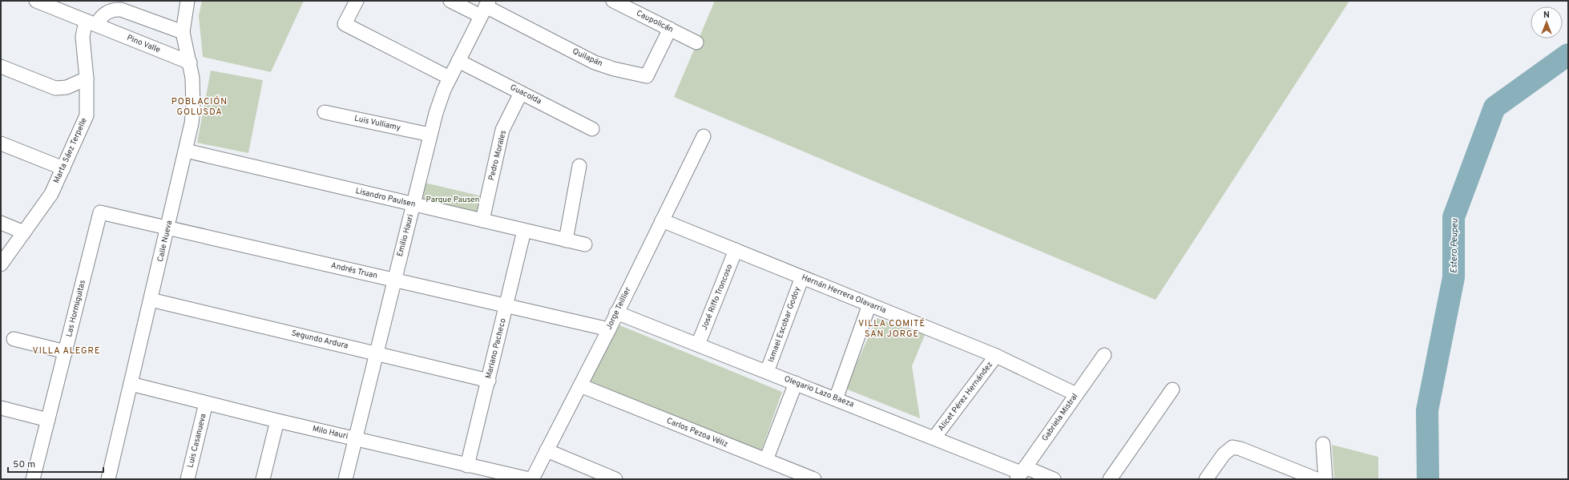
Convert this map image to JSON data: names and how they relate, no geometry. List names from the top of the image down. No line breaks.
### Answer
{"streets":{"street":["Caupolicán","Pino Valle","Quilapán","Guacolda","Luis Vulliamy","Marta Sáez Terpelle","Pedro Morales","Lisandro Paulsen","Emilio Hauri","Calle Nueva","Andrés Truan","Hernán Herrera Olavarria","José Riffo Troncoso","Las Hormiguitas","Jorge Teillier","Ismael Escobar Godoy","Segundo Ardura","Mariano Pacheco","Olegario Lazo Baeza","Alicet Pérez Hernández","Gabriela Mistral","Milo Hauri","Carlos Pezoa Véliz","Luis Casanueva"]},"crossings":[["Caupolicán","Quilapán"],["Pino Valle","Marta Sáez Terpelle"],["Pino Valle","Calle Nueva"],["Quilapán","Emilio Hauri"],["Guacolda","Pedro Morales"],["Guacolda","Emilio Hauri"],["Luis Vulliamy","Emilio Hauri"],["Pedro Morales","Lisandro Paulsen"],["Lisandro Paulsen","Emilio Hauri"],["Lisandro Paulsen","Calle Nueva"],["Lisandro Paulsen","Mariano Pacheco"],["Emilio Hauri","Andrés Truan"],["Emilio Hauri","Segundo Ardura"],["Emilio Hauri","Milo Hauri"],["Calle Nueva","Andrés Truan"],["Calle Nueva","Segundo Ardura"],["Calle Nueva","Milo Hauri"],["Andrés Truan","Las Hormiguitas"],["Andrés Truan","Jorge Teillier"],["Andrés Truan","Mariano Pacheco"],["Hernán Herrera Olavarria","José Riffo Troncoso"],["Hernán Herrera Olavarria","Jorge Teillier"],["Hernán Herrera Olavarria","Ismael Escobar Godoy"],["Hernán Herrera Olavarria","Alicet Pérez Hernández"],["Hernán Herrera Olavarria","Gabriela Mistral"],["José Riffo Troncoso","Olegario Lazo Baeza"],["Jorge Teillier","Olegario Lazo Baeza"],["Jorge Teillier","Milo Hauri"],["Jorge Teillier","Carlos Pezoa Véliz"],["Ismael Escobar Godoy","Olegario Lazo Baeza"],["Segundo Ardura","Mariano Pacheco"],["Mariano Pacheco","Milo Hauri"],["Olegario Lazo Baeza","Alicet Pérez Hernández"],["Olegario Lazo Baeza","Gabriela Mistral"],["Milo Hauri","Luis Casanueva"]],"districts":["POBLACIÓN GOLUSDA","VILLA COMITÉ SAN JORGE","VILLA ALEGRE"],"water":["Estero Peupeu"],"parks":["Parque Pausen"],"scale_bar":"50 m","north":"top"}
